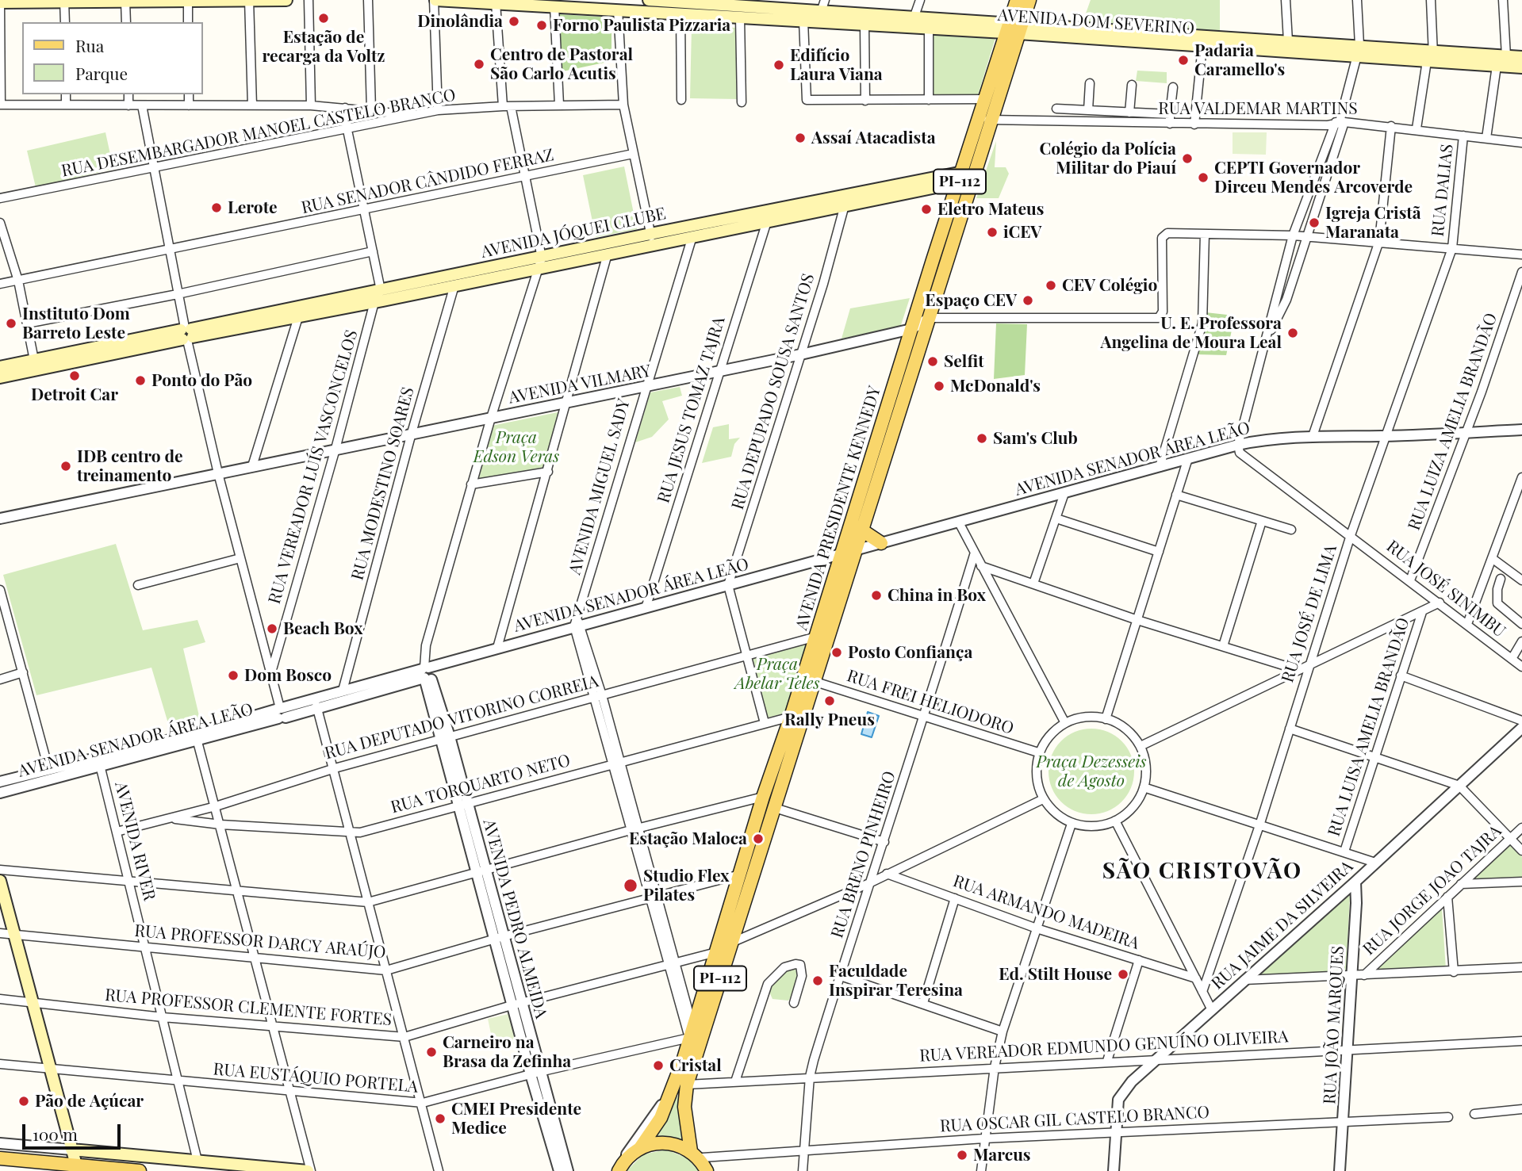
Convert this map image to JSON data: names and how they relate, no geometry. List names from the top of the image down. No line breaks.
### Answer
{"streets":{"main road":["AVENIDA DOM SEVERINO","PI-112","AVENIDA JÓQUEI CLUBE","AVENIDA PRESIDENTE KENNEDY"],"street":["RUA VALDEMAR MARTINS","RUA DESEMBARGADOR MANOEL CASTELO BRANCO","RUA SENADOR CÂNDIDO FERRAZ","RUA DALIAS","AVENIDA VILMARY","RUA DEPUPADO SOUSA SANTOS","RUA JESUS TOMAZ TAJRA","RUA LUIZA AMELIA BRANDÃO","AVENIDA SENADOR ÁREA LEÃO","RUA VEREADOR LUÍS VASCONCELOS","RUA MODESTINO SOARES","AVENIDA MIGUEL SADY","RUA JOSÉ SINIMBU","RUA JOSÉ DE LIMA","RUA FREI HELIODORO","RUA DEPUTADO VITORINO CORREIA","RUA LUISA AMELIA BRANDÃO","RUA TORQUARTO NETO","AVENIDA RIVER","RUA BRENO PINHEIRO","RUA JORGE JOAO TAJRA","RUA ARMANDO MADEIRA","AVENIDA PEDRO ALMEIDA","RUA JAIME DA SILVEIRA","RUA PROFESSOR DARCY ARAÚJO","RUA PROFESSOR CLEMENTE FORTES","RUA JOÃO MARQUES","RUA VEREADOR EDMUNDO GENUÍNO OLIVEIRA","RUA EUSTÁQUIO PORTELA","RUA OSCAR GIL CASTELO BRANCO"]},"crossings":[["AVENIDA DOM SEVERINO","PI-112"],["AVENIDA DOM SEVERINO","AVENIDA PRESIDENTE KENNEDY"],["AVENIDA DOM SEVERINO","AVENIDA PEDRO ALMEIDA"],["RUA VALDEMAR MARTINS","RUA DALIAS"],["RUA VALDEMAR MARTINS","AVENIDA PRESIDENTE KENNEDY"],["RUA DESEMBARGADOR MANOEL CASTELO BRANCO","AVENIDA PEDRO ALMEIDA"],["RUA SENADOR CÂNDIDO FERRAZ","AVENIDA PEDRO ALMEIDA"],["PI-112","AVENIDA PRESIDENTE KENNEDY"],["RUA DALIAS","RUA JOSÉ DE LIMA"],["AVENIDA JÓQUEI CLUBE","RUA DEPUPADO SOUSA SANTOS"],["AVENIDA JÓQUEI CLUBE","RUA JESUS TOMAZ TAJRA"],["AVENIDA JÓQUEI CLUBE","RUA VEREADOR LUÍS VASCONCELOS"],["AVENIDA JÓQUEI CLUBE","RUA MODESTINO SOARES"],["AVENIDA JÓQUEI CLUBE","AVENIDA MIGUEL SADY"],["AVENIDA JÓQUEI CLUBE","AVENIDA PRESIDENTE KENNEDY"],["AVENIDA JÓQUEI CLUBE","AVENIDA PEDRO ALMEIDA"],["AVENIDA VILMARY","RUA DEPUPADO SOUSA SANTOS"],["AVENIDA VILMARY","RUA JESUS TOMAZ TAJRA"],["AVENIDA VILMARY","RUA VEREADOR LUÍS VASCONCELOS"],["AVENIDA VILMARY","RUA MODESTINO SOARES"],["AVENIDA VILMARY","AVENIDA MIGUEL SADY"],["AVENIDA VILMARY","AVENIDA PRESIDENTE KENNEDY"],["AVENIDA VILMARY","AVENIDA PEDRO ALMEIDA"],["RUA DEPUPADO SOUSA SANTOS","AVENIDA SENADOR ÁREA LEÃO"],["RUA JESUS TOMAZ TAJRA","AVENIDA SENADOR ÁREA LEÃO"],["RUA LUIZA AMELIA BRANDÃO","AVENIDA SENADOR ÁREA LEÃO"],["RUA LUIZA AMELIA BRANDÃO","RUA JOSÉ SINIMBU"],["AVENIDA SENADOR ÁREA LEÃO","RUA MODESTINO SOARES"],["AVENIDA SENADOR ÁREA LEÃO","AVENIDA MIGUEL SADY"],["AVENIDA SENADOR ÁREA LEÃO","AVENIDA PRESIDENTE KENNEDY"],["AVENIDA SENADOR ÁREA LEÃO","RUA JOSÉ SINIMBU"],["AVENIDA SENADOR ÁREA LEÃO","RUA JOSÉ DE LIMA"],["AVENIDA SENADOR ÁREA LEÃO","AVENIDA RIVER"],["AVENIDA SENADOR ÁREA LEÃO","AVENIDA PEDRO ALMEIDA"],["AVENIDA PRESIDENTE KENNEDY","RUA FREI HELIODORO"],["AVENIDA PRESIDENTE KENNEDY","RUA DEPUTADO VITORINO CORREIA"],["AVENIDA PRESIDENTE KENNEDY","RUA TORQUARTO NETO"],["AVENIDA PRESIDENTE KENNEDY","RUA PROFESSOR DARCY ARAÚJO"],["AVENIDA PRESIDENTE KENNEDY","RUA PROFESSOR CLEMENTE FORTES"],["AVENIDA PRESIDENTE KENNEDY","RUA VEREADOR EDMUNDO GENUÍNO OLIVEIRA"],["AVENIDA PRESIDENTE KENNEDY","RUA EUSTÁQUIO PORTELA"],["RUA JOSÉ SINIMBU","RUA JOSÉ DE LIMA"],["RUA FREI HELIODORO","RUA BRENO PINHEIRO"],["RUA DEPUTADO VITORINO CORREIA","RUA TORQUARTO NETO"],["RUA DEPUTADO VITORINO CORREIA","AVENIDA RIVER"],["RUA DEPUTADO VITORINO CORREIA","AVENIDA PEDRO ALMEIDA"],["RUA TORQUARTO NETO","AVENIDA PEDRO ALMEIDA"],["AVENIDA RIVER","RUA PROFESSOR DARCY ARAÚJO"],["AVENIDA RIVER","RUA PROFESSOR CLEMENTE FORTES"],["AVENIDA RIVER","RUA EUSTÁQUIO PORTELA"],["RUA BRENO PINHEIRO","RUA VEREADOR EDMUNDO GENUÍNO OLIVEIRA"],["RUA BRENO PINHEIRO","RUA OSCAR GIL CASTELO BRANCO"],["AVENIDA PEDRO ALMEIDA","RUA PROFESSOR DARCY ARAÚJO"],["AVENIDA PEDRO ALMEIDA","RUA PROFESSOR CLEMENTE FORTES"],["AVENIDA PEDRO ALMEIDA","RUA EUSTÁQUIO PORTELA"],["RUA JAIME DA SILVEIRA","RUA JOÃO MARQUES"],["RUA JAIME DA SILVEIRA","RUA VEREADOR EDMUNDO GENUÍNO OLIVEIRA"],["RUA JAIME DA SILVEIRA","RUA OSCAR GIL CASTELO BRANCO"],["RUA JOÃO MARQUES","RUA VEREADOR EDMUNDO GENUÍNO OLIVEIRA"],["RUA JOÃO MARQUES","RUA OSCAR GIL CASTELO BRANCO"]],"districts":["SÃO CRISTOVÃO"],"parks":["Praça Edson Veras","Praça Abelar Teles","Praça Dezesseis de Agosto"],"places":["Estação de recarga da Voltz","Dinolândia","Forno Paulista Pizzaria","Padaria Caramello's","Centro de Pastoral São Carlo Acutis","Edifício Laura Viana","Assaí Atacadista","Colégio da Polícia Militar do Piauí","CEPTI Governador Dirceu Mendes Arcoverde","Lerote","Eletro Mateus","Igreja Cristã Maranata","iCEV","CEV Colégio","Espaço CEV","Instituto Dom Barreto Leste","U. E. Professora Angelina de Moura Leal","Selfit","Detroit Car","Ponto do Pão","McDonald's","Sam's Club","IDB centro de treinamento","China in Box","Beach Box","Posto Confiança","Dom Bosco","Rally Pneus","Estação Maloca","Studio Flex Pilates","Ed. Stilt House","Faculdade Inspirar Teresina","Carneiro na Brasa da Zefinha","Cristal","Pão de Açúcar","CMEI Presidente Medice","Marcus"],"legend":["Rua","Parque"],"scale_bar":"100 m"}
